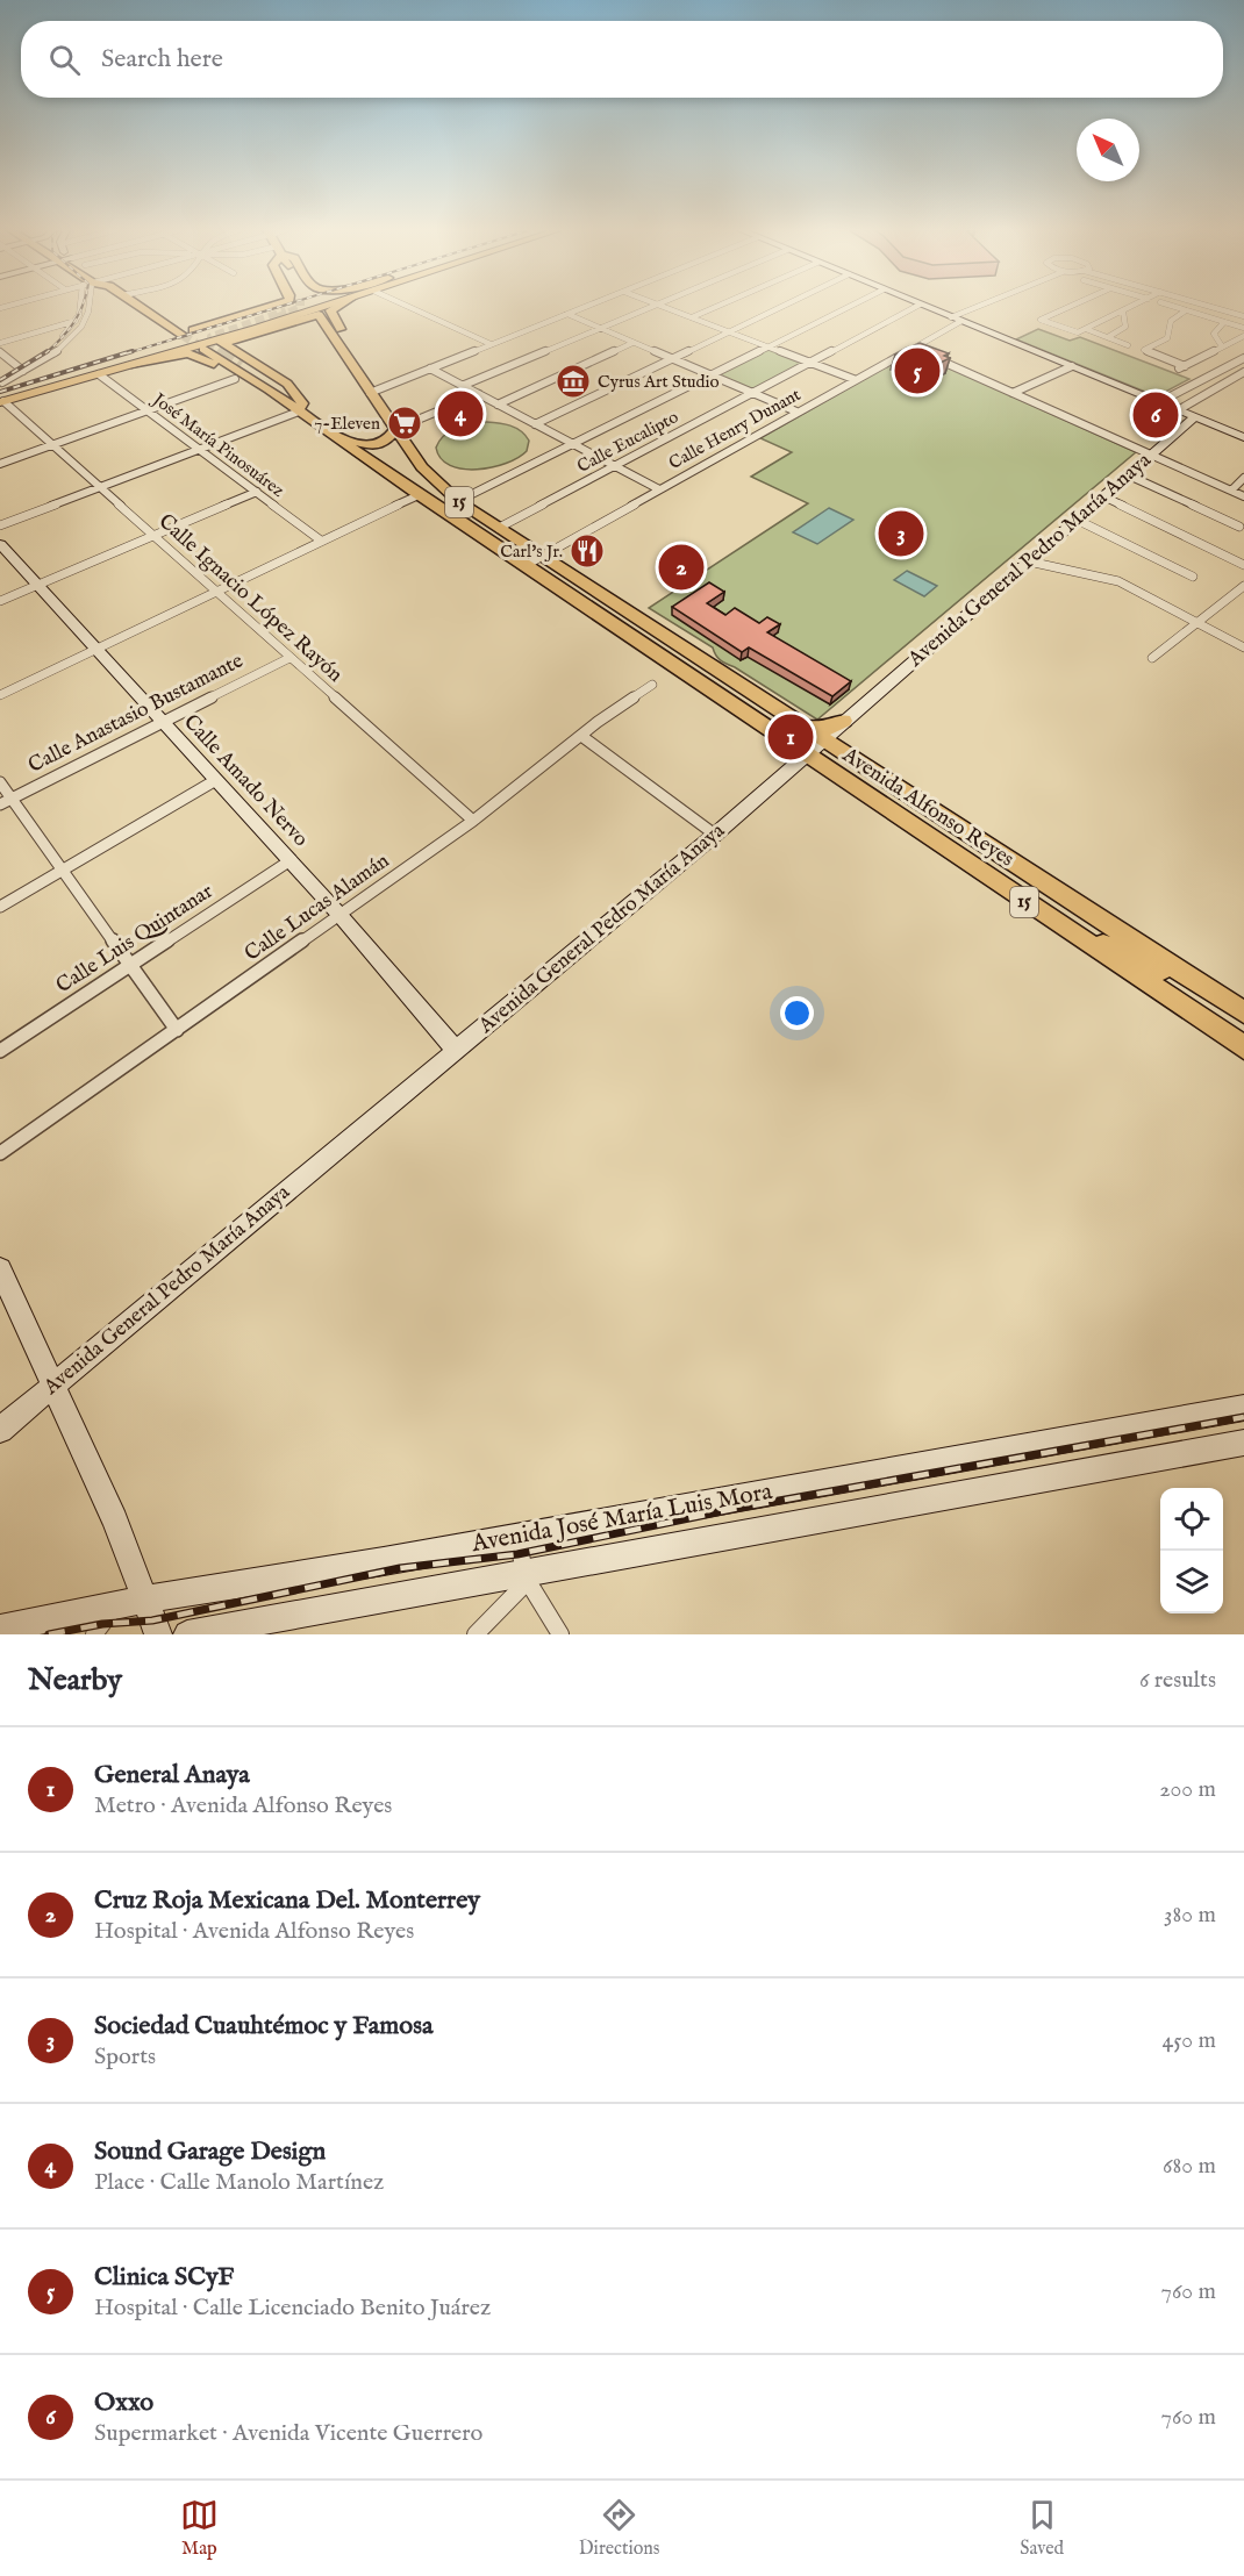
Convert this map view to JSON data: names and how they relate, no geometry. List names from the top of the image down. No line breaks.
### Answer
{"streets":{"highway":["15","Avenida Alfonso Reyes"],"street":["Calle Henry Dunant","Calle Eucalipto","José María Pinosuárez","Avenida General Pedro María Anaya","Calle Ignacio López Rayón","Calle Anastasio Bustamante","Calle Amado Nervo","Calle Lucas Alamán","Calle Luis Quintanar","Avenida José María Luis Mora"]},"crossings":[["Calle Henry Dunant","Avenida Alfonso Reyes"],["Calle Eucalipto","Avenida Alfonso Reyes"],["15","Avenida Alfonso Reyes"],["Avenida General Pedro María Anaya","Calle Amado Nervo"],["Avenida General Pedro María Anaya","Avenida Alfonso Reyes"],["Calle Ignacio López Rayón","Calle Anastasio Bustamante"],["Calle Ignacio López Rayón","Calle Lucas Alamán"],["Calle Anastasio Bustamante","Calle Amado Nervo"],["Calle Amado Nervo","Calle Lucas Alamán"],["Calle Amado Nervo","Calle Luis Quintanar"]],"places":{"museum":["Cyrus Art Studio"],"supermarket":["7-Eleven"],"restaurant":["Carl's Jr."]},"north":"top left","page":{"search":"Search here","pins":["5","4","6","3","2","1"],"heading":["Nearby","6 results"],"list":[{"mark":"1","name":"General Anaya","note":"Metro · Avenida Alfonso Reyes","value":"200 m"},{"mark":"2","name":"Cruz Roja Mexicana Del. Monterrey","note":"Hospital · Avenida Alfonso Reyes","value":"380 m"},{"mark":"3","name":"Sociedad Cuauhtémoc y Famosa","note":"Sports","value":"450 m"},{"mark":"4","name":"Sound Garage Design","note":"Place · Calle Manolo Martínez","value":"680 m"},{"mark":"5","name":"Clinica SCyF","note":"Hospital · Calle Licenciado Benito Juárez","value":"760 m"},{"mark":"6","name":"Oxxo","note":"Supermarket · Avenida Vicente Guerrero","value":"760 m"}],"nav":["Map","Directions","Saved"]}}
